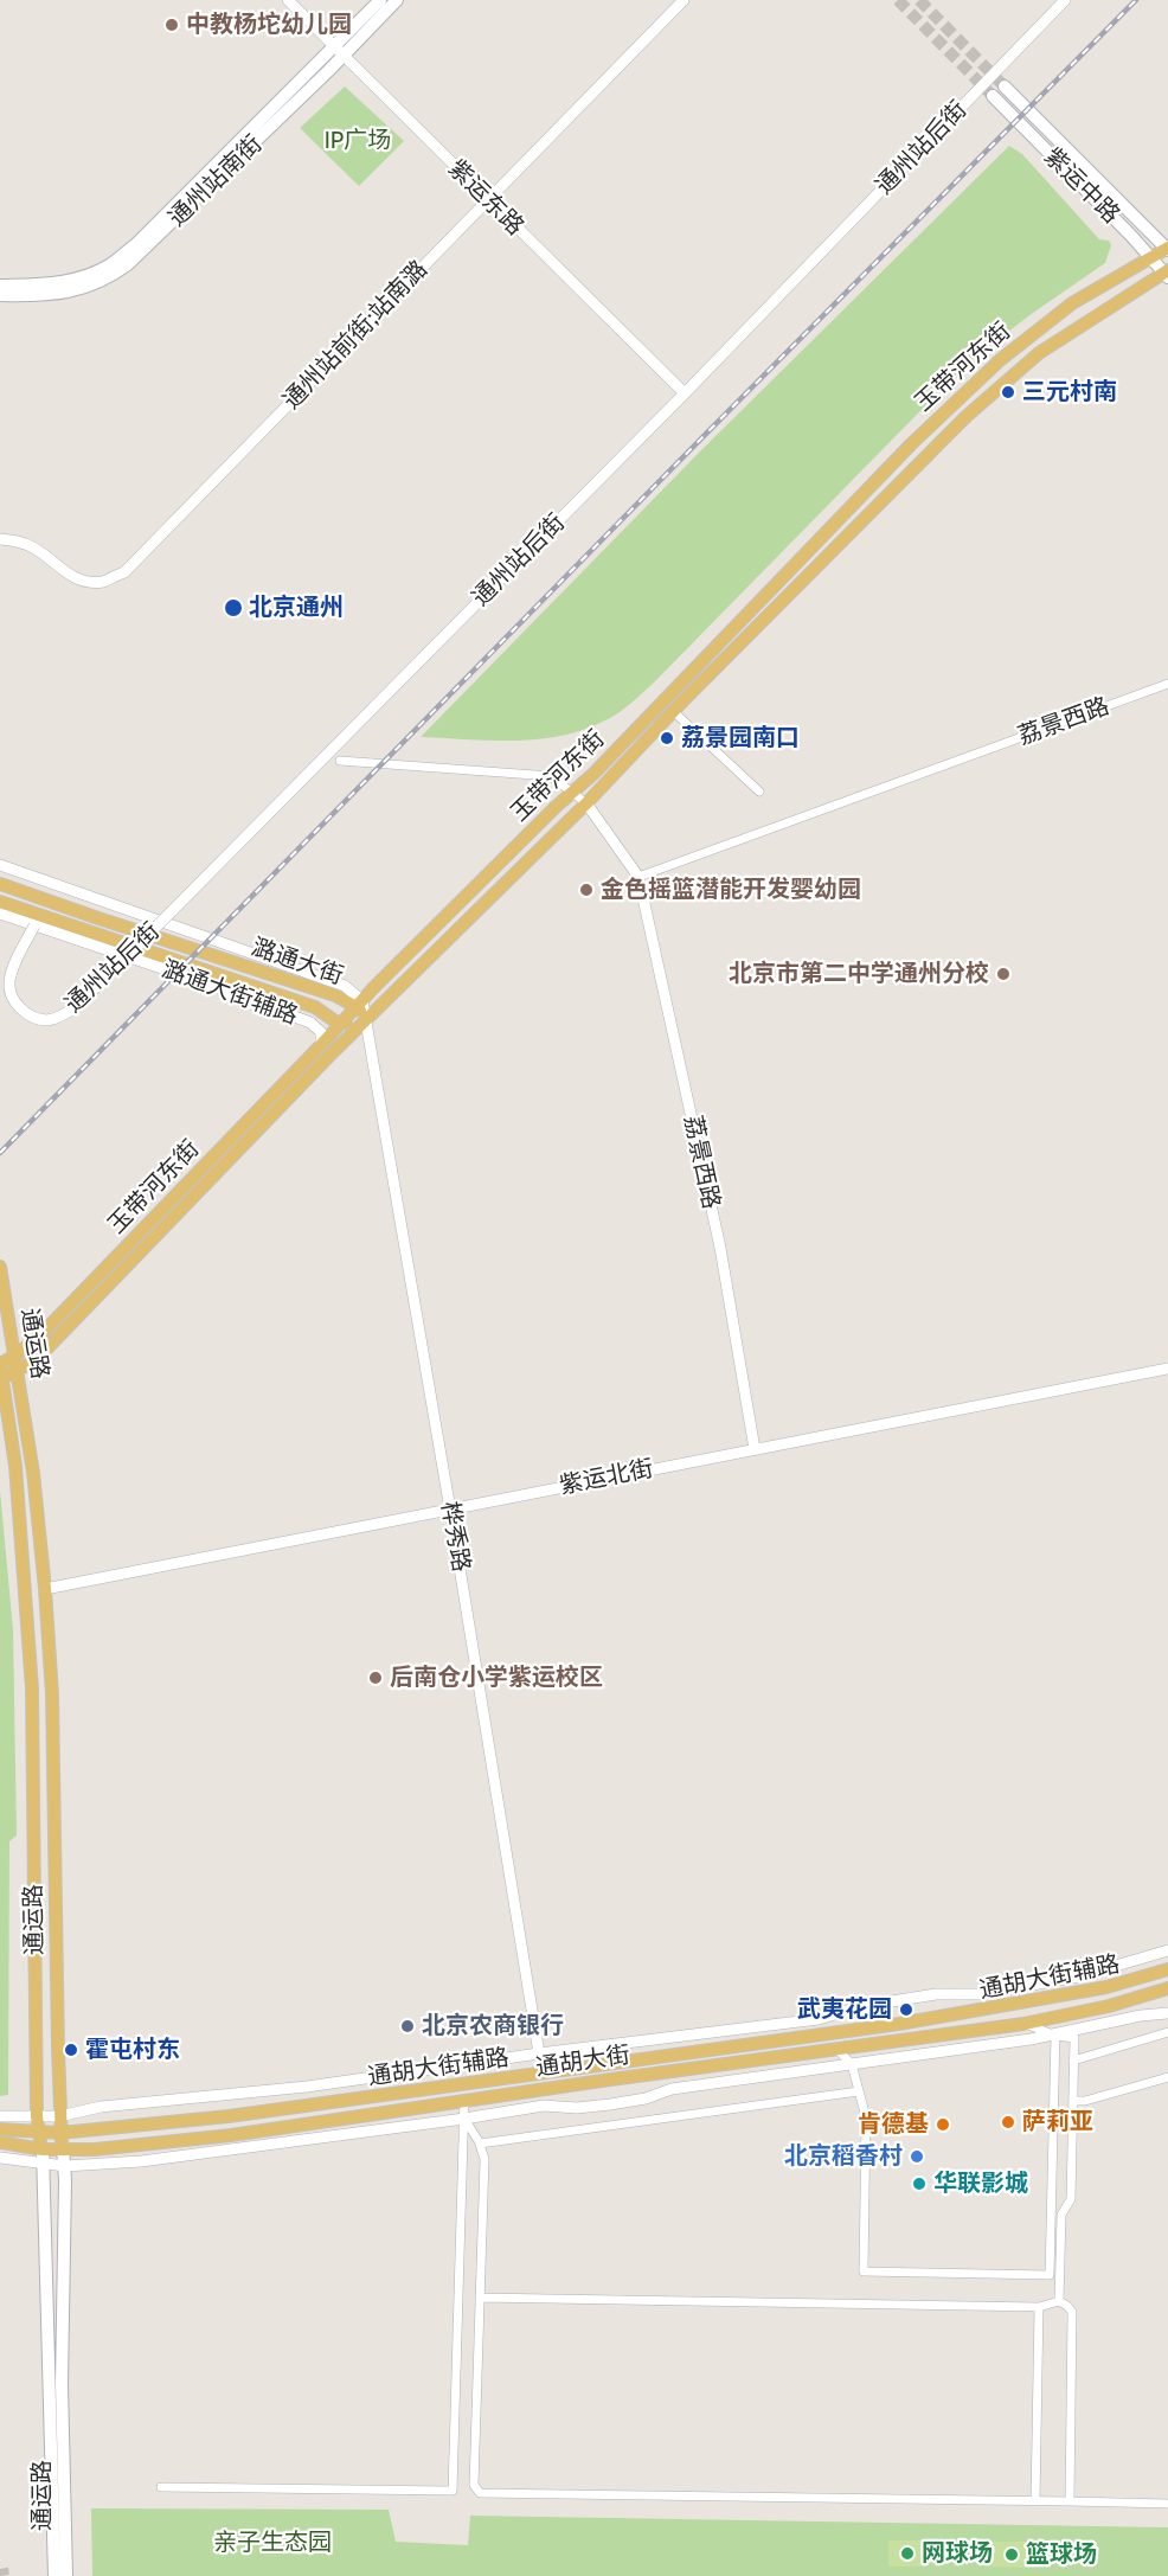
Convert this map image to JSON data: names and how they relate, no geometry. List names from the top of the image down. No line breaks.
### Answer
{"streets":{"main road":["通州站南街","紫运中路","玉带河东街","潞通大街","通运路","通胡大街"],"street":["通州站后街","紫运东路","通州站前街;站南潞","荔景西路","潞通大街辅路","紫运北街","桦秀路","通胡大街辅路"]},"crossings":[["通州站后街","紫运东路"],["通州站后街","潞通大街辅路"],["通州站南街","紫运东路"],["紫运中路","玉带河东街"],["紫运东路","通州站前街;站南潞"],["玉带河东街","荔景西路"],["玉带河东街","潞通大街"],["玉带河东街","潞通大街辅路"],["玉带河东街","通运路"],["玉带河东街","桦秀路"],["荔景西路","紫运北街"],["潞通大街","潞通大街辅路"],["潞通大街","桦秀路"],["通运路","紫运北街"],["通运路","通胡大街辅路"],["通运路","通胡大街"],["紫运北街","桦秀路"],["桦秀路","通胡大街辅路"]],"parks":["IP广场","亲子生态园"],"places":["中教杨坨幼儿园","三元村南","北京通州","荔景园南口","金色摇篮潜能开发婴幼园","北京市第二中学通州分校","后南仓小学紫运校区","武夷花园","北京农商银行","霍屯村东","萨莉亚","肯德基","北京稻香村","华联影城","网球场","篮球场"]}
